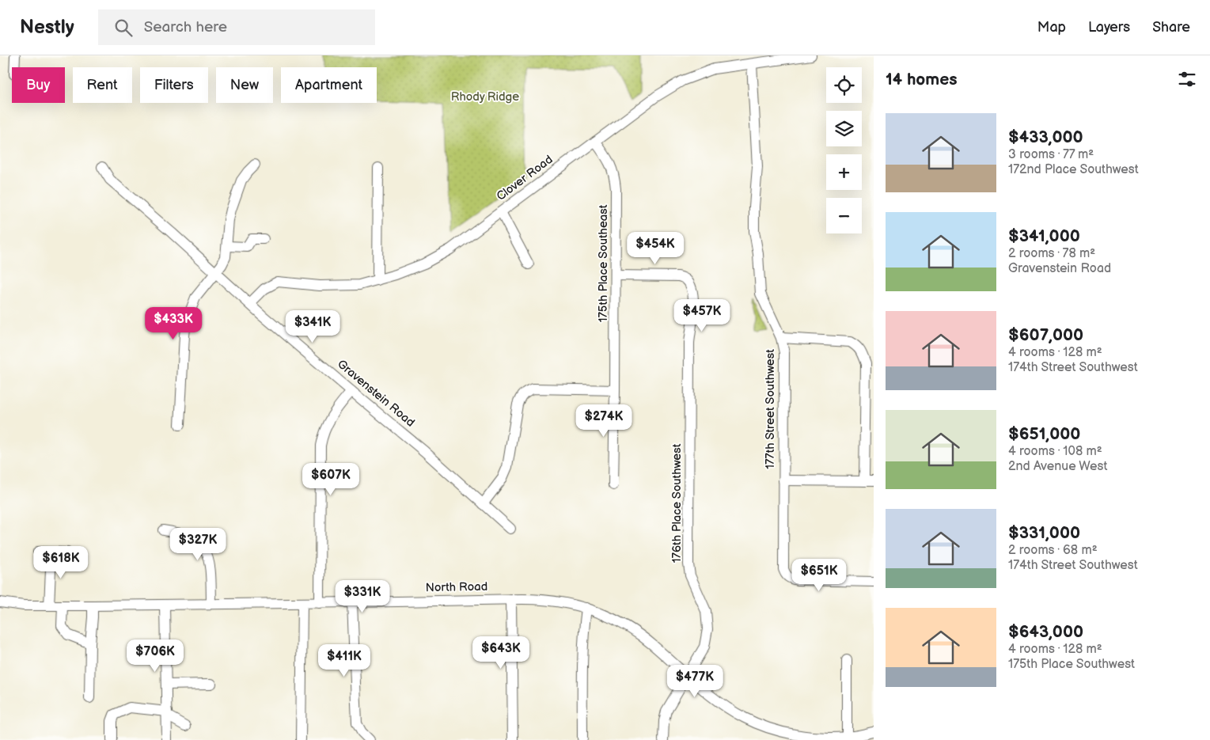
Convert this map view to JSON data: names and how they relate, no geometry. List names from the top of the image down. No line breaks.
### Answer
{"streets":{"street":["Clover Road","175th Place Southeast","Gravenstein Road","177th Street Southwest","176th Place Southwest","North Road"]},"crossings":[["Clover Road","175th Place Southeast"],["Clover Road","Gravenstein Road"],["Clover Road","177th Street Southwest"],["175th Place Southeast","176th Place Southwest"],["176th Place Southwest","North Road"]],"parks":["Rhody Ridge"],"page":{"header":"Nestly","search":"Search here","nav":["Map","Layers","Share"],"heading":"14 homes","map_buttons":["+","−"],"chip":["Buy","Rent","Filters","New","Apartment"],"list":[{"name":"$433,000","note":"3 rooms · 77 m² · 172nd Place Southwest"},{"name":"$341,000","note":"2 rooms · 78 m² · Gravenstein Road"},{"name":"$607,000","note":"4 rooms · 128 m² · 174th Street Southwest"},{"name":"$651,000","note":"4 rooms · 108 m² · 2nd Avenue West"},{"name":"$331,000","note":"2 rooms · 68 m² · 174th Street Southwest"},{"name":"$643,000","note":"4 rooms · 128 m² · 175th Place Southwest"}],"price":["$454K","$457K","$433K","$341K","$274K","$607K","$327K","$618K","$651K","$331K","$643K","$706K","$411K","$477K"]}}
